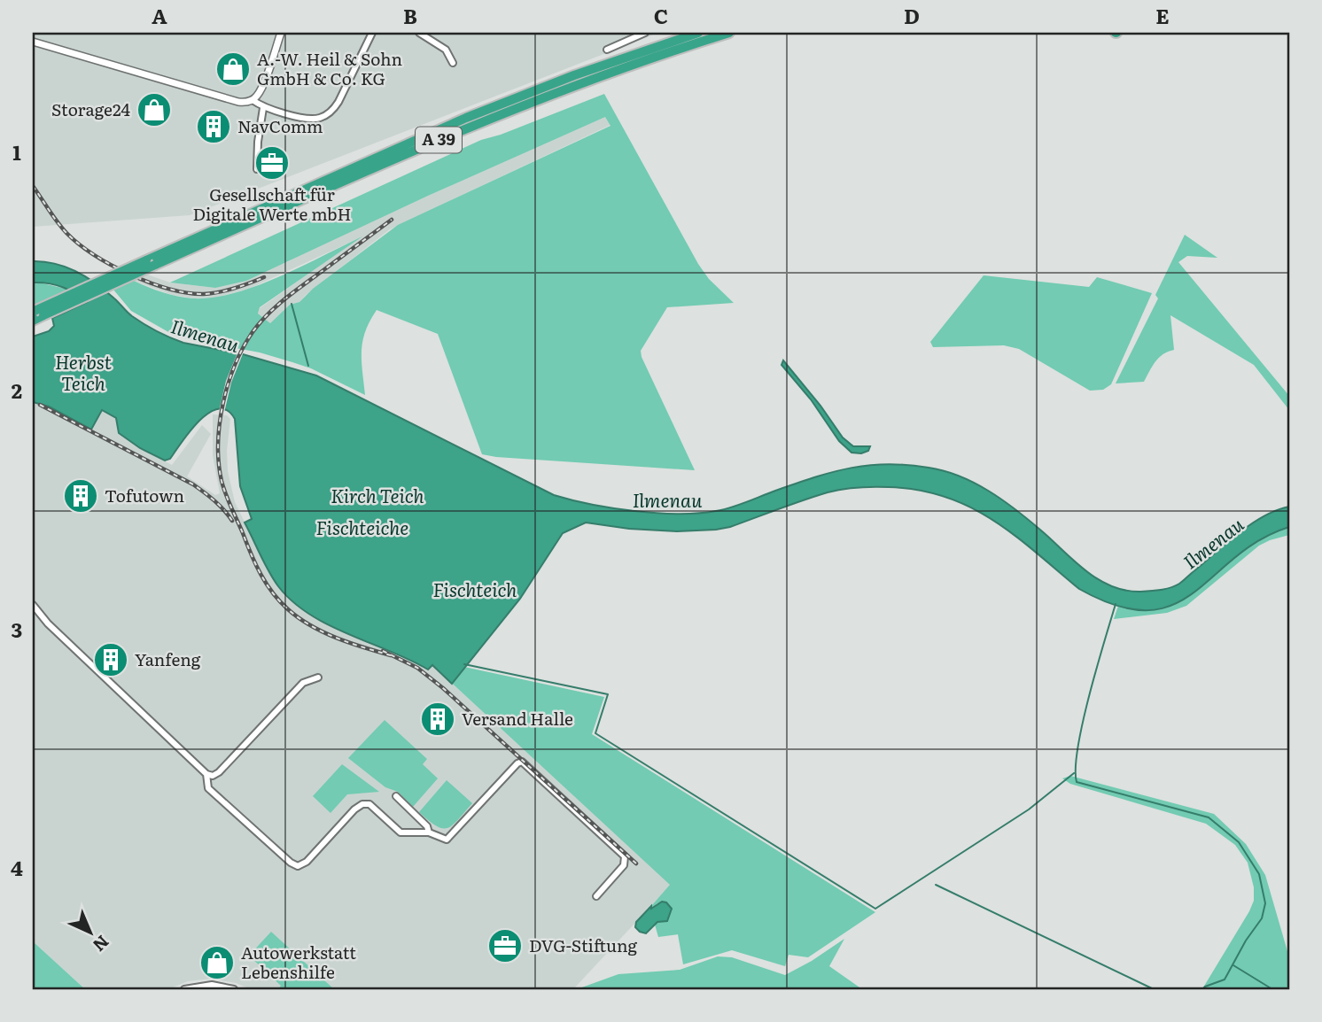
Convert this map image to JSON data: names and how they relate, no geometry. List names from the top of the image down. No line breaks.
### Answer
{"streets":{"highway":["A 39"]},"water":["Ilmenau","Herbst Teich","Kirch Teich","Fischteiche","Fischteich"],"places":{"shop":["A.-W. Heil & Sohn GmbH & Co. KG","Storage24","Autowerkstatt Lebenshilfe"],"building":["NavComm","Tofutown","Yanfeng","Versand Halle"],"office":["Gesellschaft für Digitale Werte mbH","DVG-Stiftung"]},"north":"bottom right","grid":{"columns":["A","B","C","D","E"],"rows":["1","2","3","4"]}}
